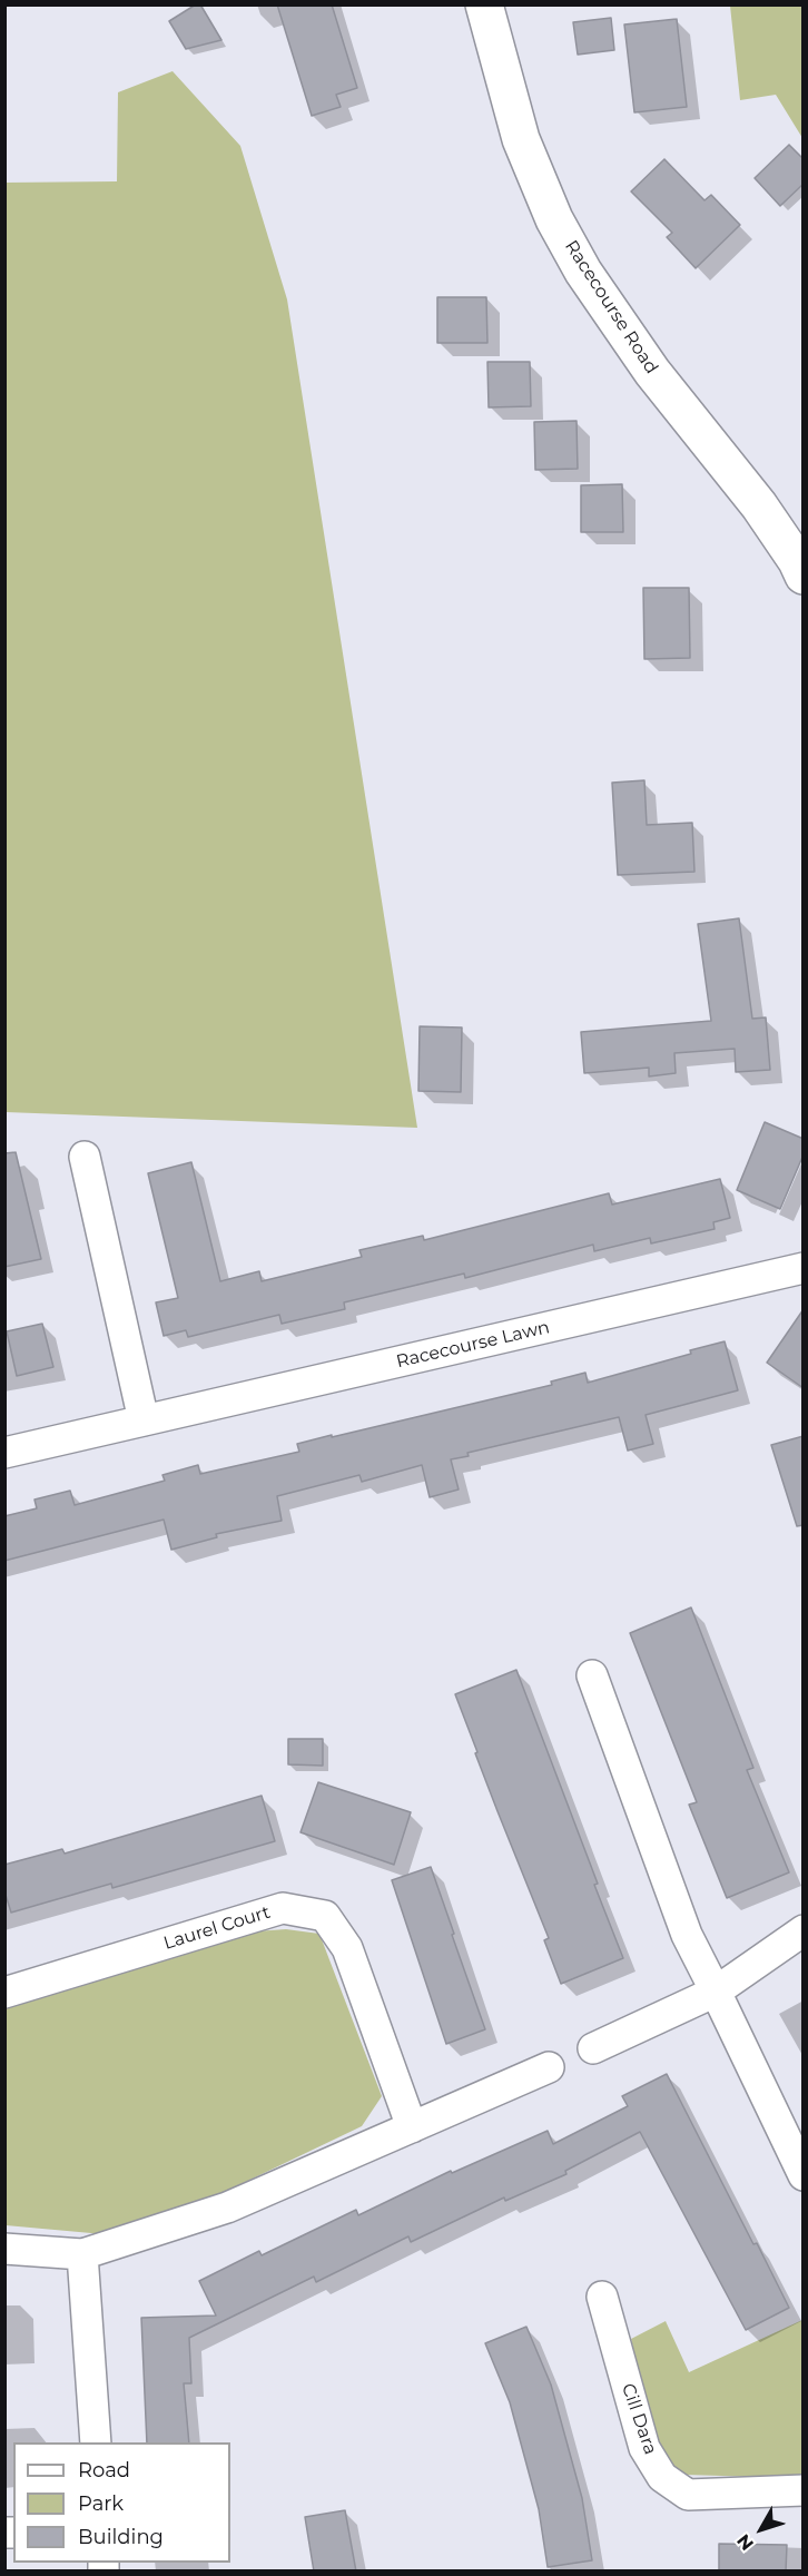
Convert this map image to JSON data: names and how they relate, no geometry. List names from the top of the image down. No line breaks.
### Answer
{"streets":{"street":["Racecourse Road","Racecourse Lawn","Laurel Court","Cill Dara"]},"legend":["Road","Park","Building"],"north":"bottom left"}
